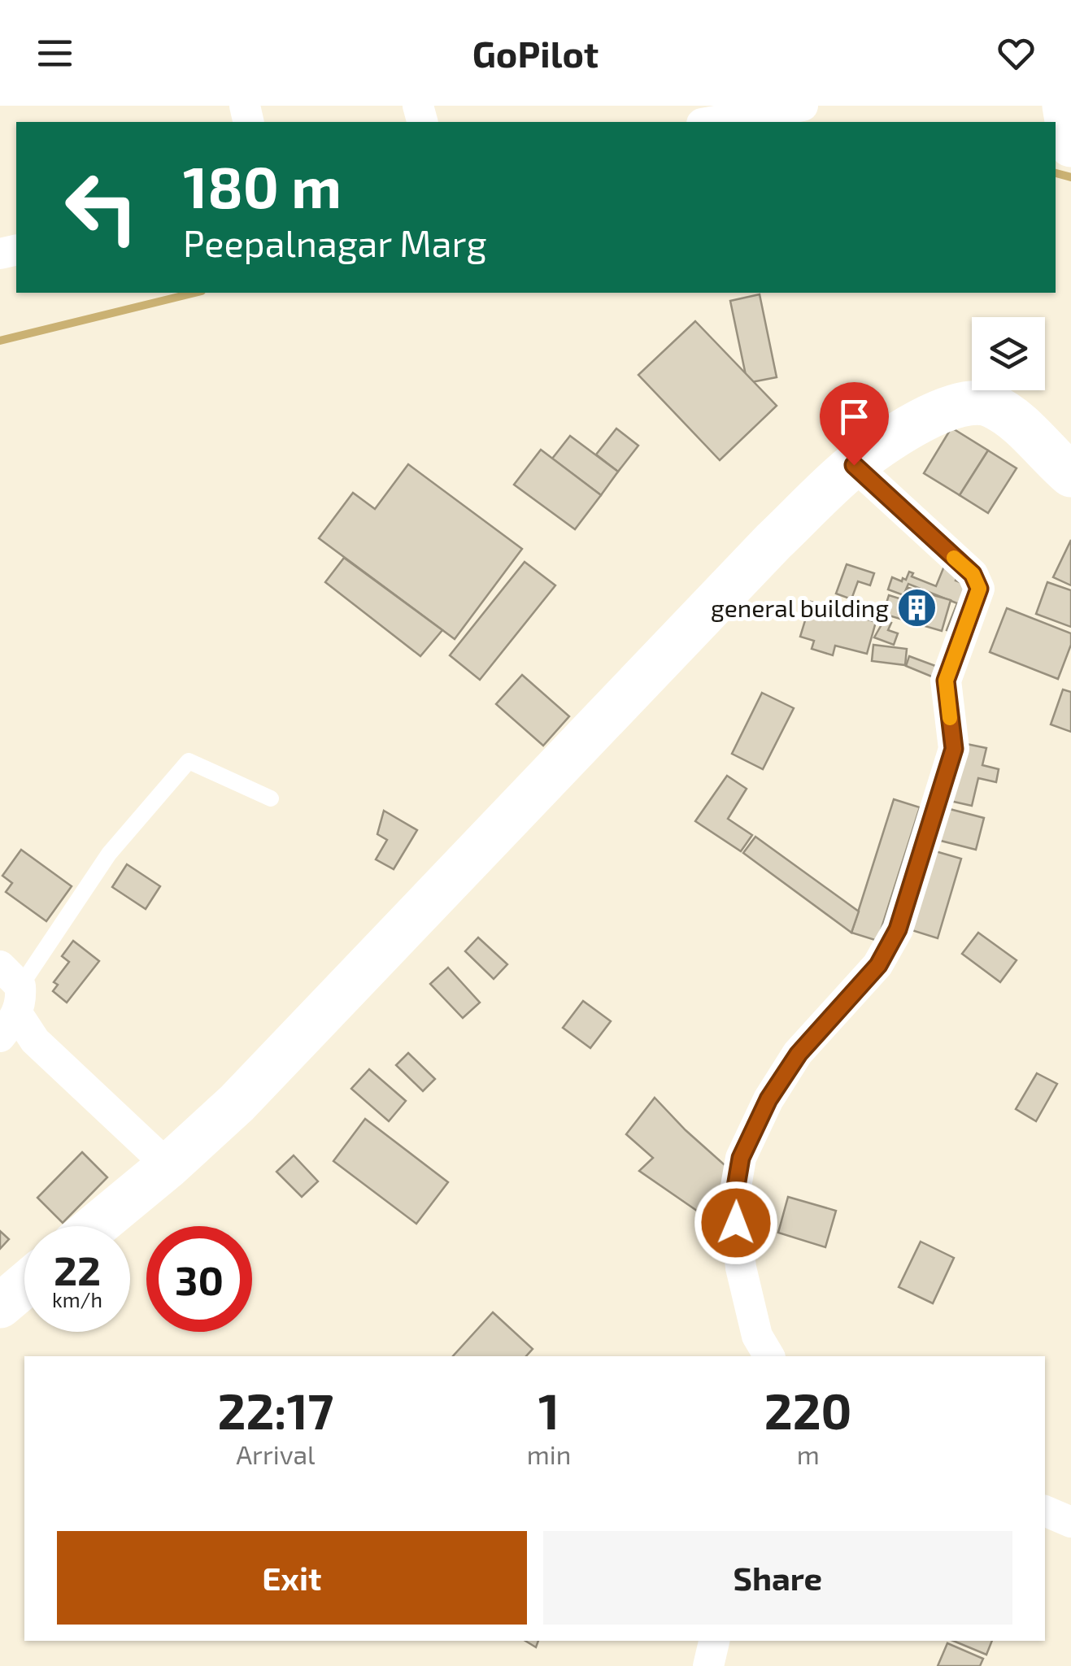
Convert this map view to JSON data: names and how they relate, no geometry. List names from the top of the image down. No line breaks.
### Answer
{"places":{"building":["general building"]},"page":{"header":"GoPilot","turn":["180 m","Peepalnagar Marg"],"speed":"22 km/h","limit":"30","eta":["22:17","Arrival","1","min","220","m"],"buttons":["Exit","Share"]}}
